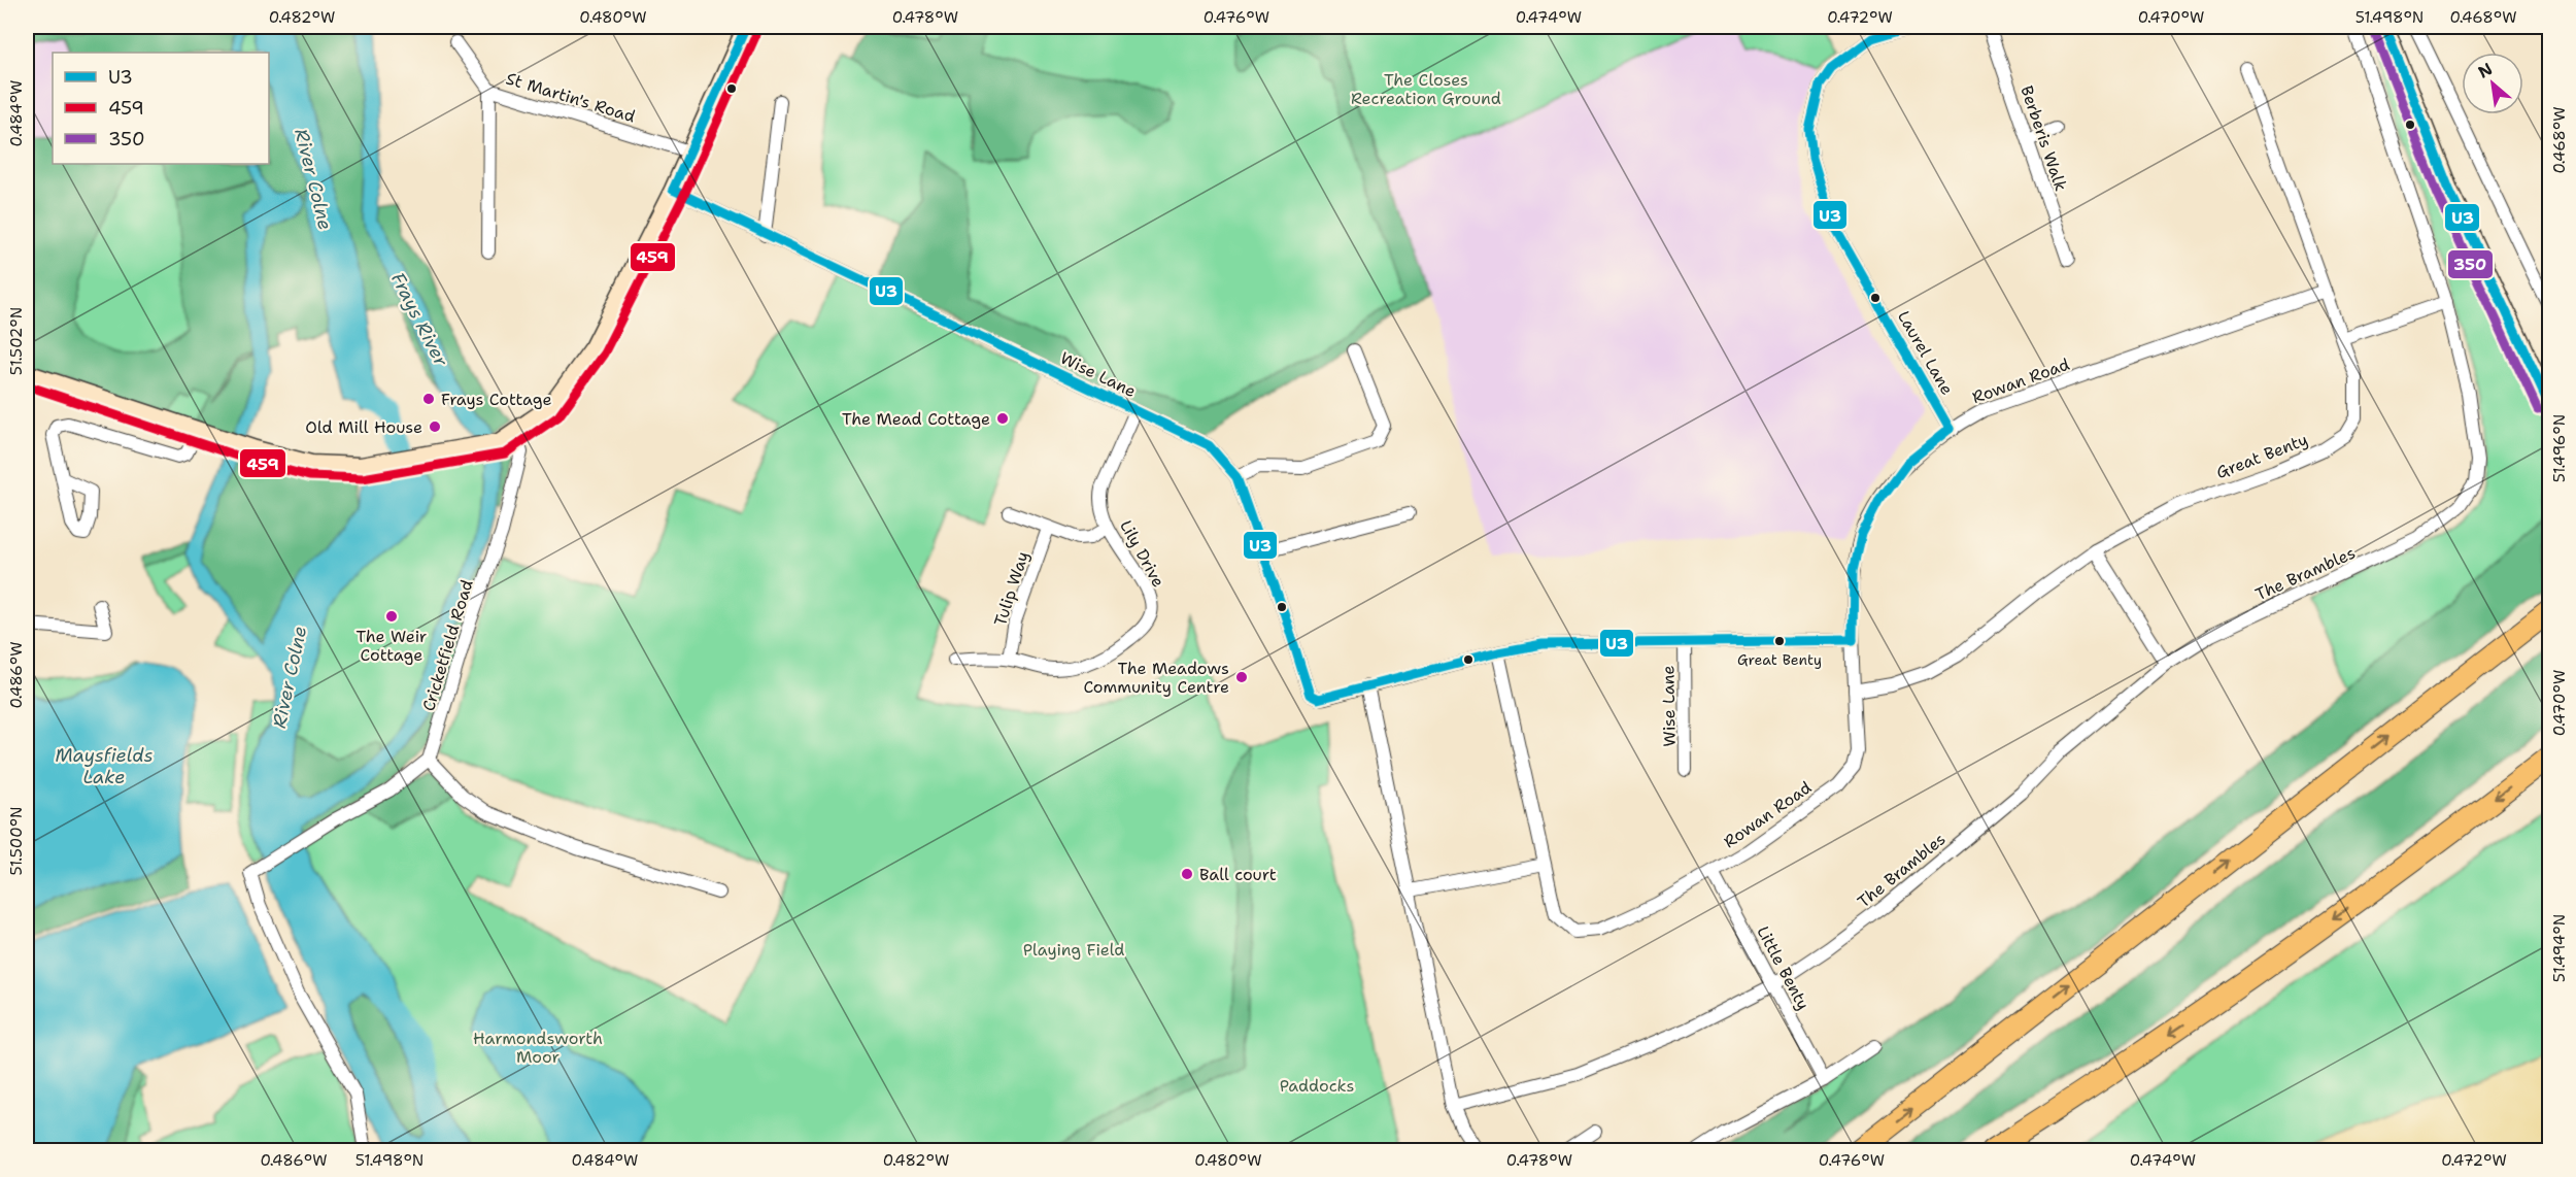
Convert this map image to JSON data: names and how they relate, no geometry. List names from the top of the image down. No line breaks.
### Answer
{"streets":{"street":["St Martin's Road","Berberis Walk","Laurel Lane","Wise Lane","Rowan Road","Great Benty","Lily Drive","The Brambles","Tulip Way","Cricketfield Road","Little Benty"]},"crossings":[["Laurel Lane","Rowan Road"],["Wise Lane","Rowan Road"],["Wise Lane","Lily Drive"],["Rowan Road","Great Benty"],["Rowan Road","Little Benty"],["Lily Drive","Tulip Way"],["The Brambles","Little Benty"]],"water":["River Colne","Frays River","Maysfields Lake"],"parks":["The Closes Recreation Ground","Playing Field","Harmondsworth Moor","Paddocks"],"places":["Frays Cottage","The Mead Cottage","Old Mill House","The Weir Cottage","Great Benty","The Meadows Community Centre","Ball court"],"lines":["transit line U3","transit line 350","transit line 459"],"legend":["U3","459","350"],"north":"top left","coordinates":["0.482°W","0.480°W","0.478°W","0.476°W","0.474°W","0.472°W","0.470°W","51.498°N","0.468°W","0.484°W","51.502°N","51.496°N","0.486°W","51.500°N","51.494°N"]}
